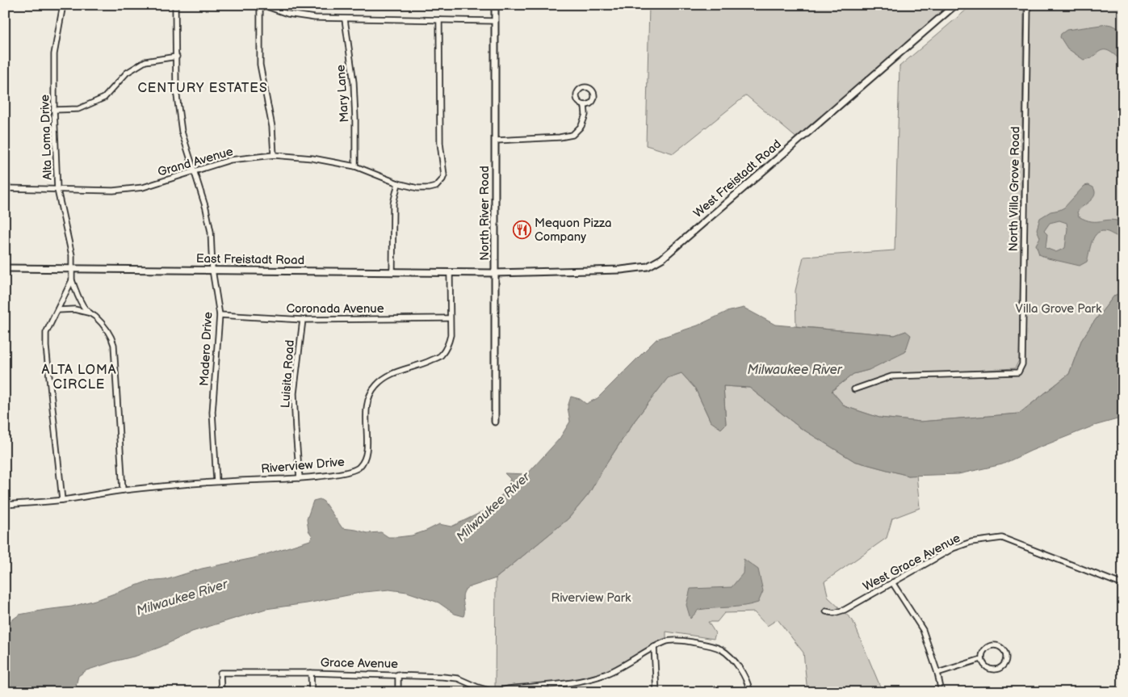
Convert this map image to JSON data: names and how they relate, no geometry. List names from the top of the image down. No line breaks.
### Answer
{"streets":{"street":["Mary Lane","Alta Loma Drive","Grand Avenue","West Freistadt Road","North Villa Grove Road","North River Road","East Freistadt Road","Coronada Avenue","Madero Drive","Luisita Road","Riverview Drive","West Grace Avenue","Grace Avenue"]},"crossings":[["Mary Lane","Grand Avenue"],["Alta Loma Drive","Grand Avenue"],["Alta Loma Drive","East Freistadt Road"],["Grand Avenue","Madero Drive"],["West Freistadt Road","North River Road"],["West Freistadt Road","East Freistadt Road"],["North River Road","East Freistadt Road"],["East Freistadt Road","Madero Drive"],["East Freistadt Road","Riverview Drive"],["Coronada Avenue","Madero Drive"],["Coronada Avenue","Luisita Road"],["Coronada Avenue","Riverview Drive"],["Madero Drive","Riverview Drive"],["Luisita Road","Riverview Drive"]],"districts":["CENTURY ESTATES","ALTA LOMA CIRCLE"],"water":["Milwaukee River"],"parks":["Villa Grove Park","Riverview Park"],"places":{"restaurant":["Mequon Pizza Company"]}}
